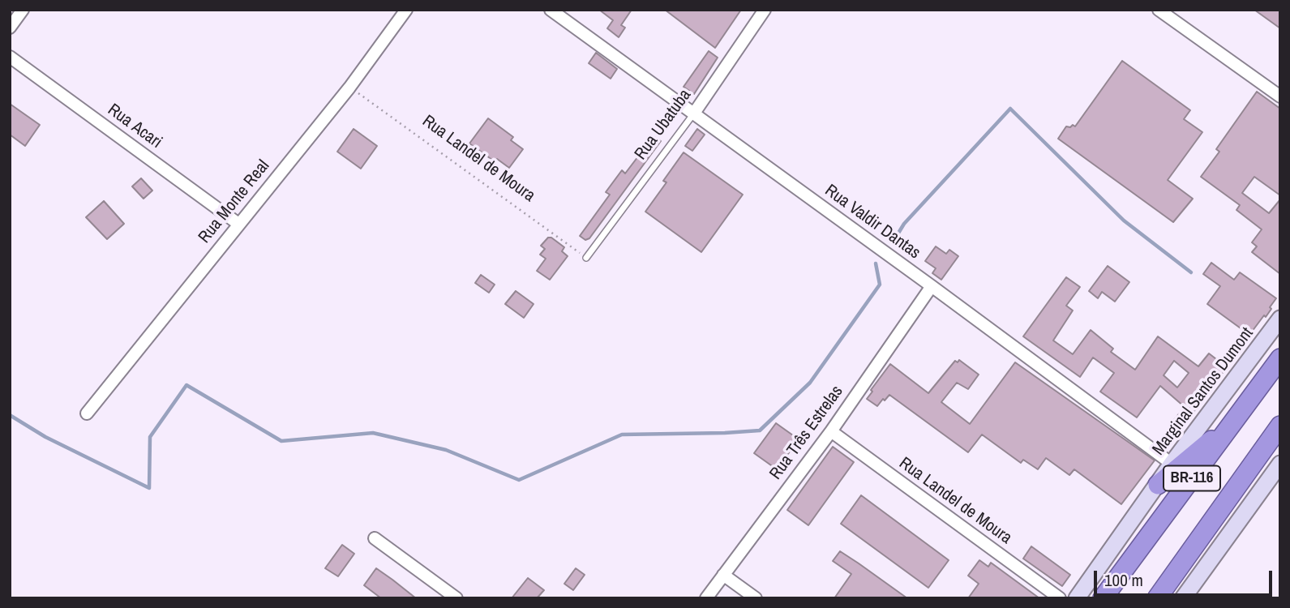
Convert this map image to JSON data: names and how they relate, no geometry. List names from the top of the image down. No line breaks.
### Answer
{"streets":{"highway":["BR-116"],"main road":["Marginal Santos Dumont"],"street":["Rua Ubatuba","Rua Acari","Rua Landel de Moura","Rua Monte Real","Rua Valdir Dantas","Rua Três Estrelas"]},"crossings":[["Rua Ubatuba","Rua Landel de Moura"],["Rua Ubatuba","Rua Valdir Dantas"],["Rua Acari","Rua Monte Real"],["Rua Landel de Moura","Rua Monte Real"],["Rua Landel de Moura","Rua Três Estrelas"],["Rua Valdir Dantas","Marginal Santos Dumont"],["Rua Valdir Dantas","Rua Três Estrelas"]],"scale_bar":"100 m"}
